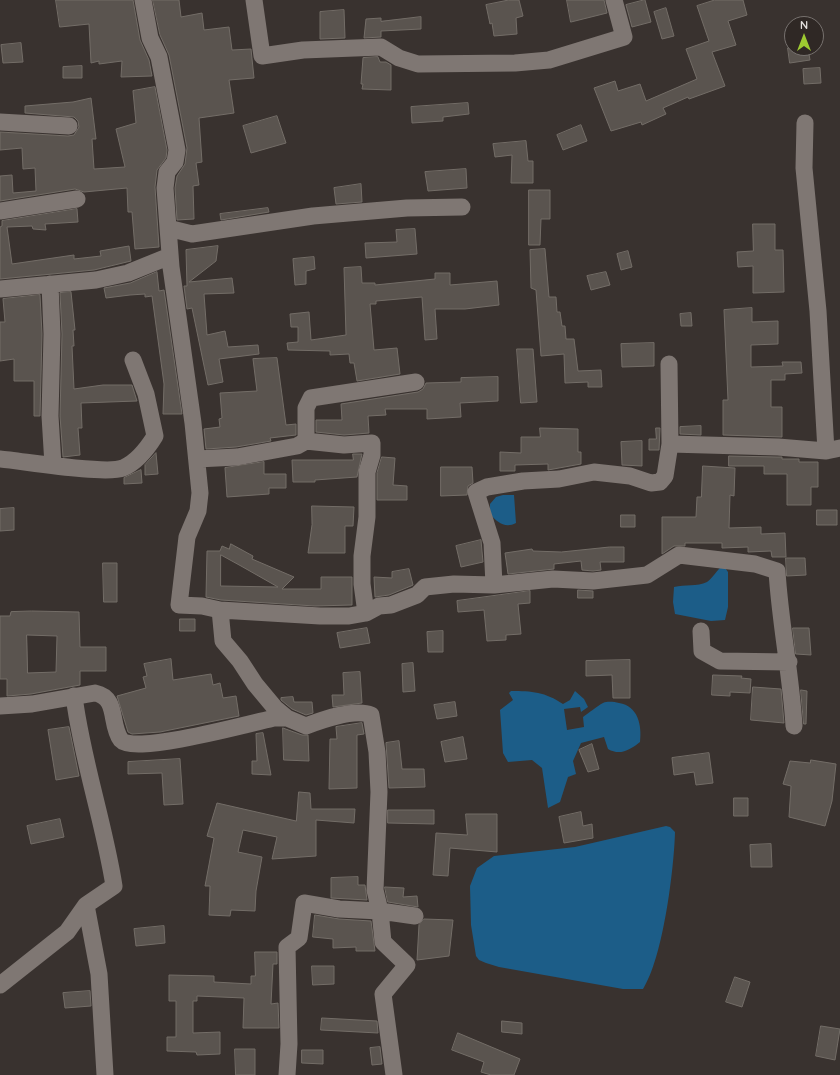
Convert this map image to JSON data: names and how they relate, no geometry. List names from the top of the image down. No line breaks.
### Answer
{"north":"top"}
